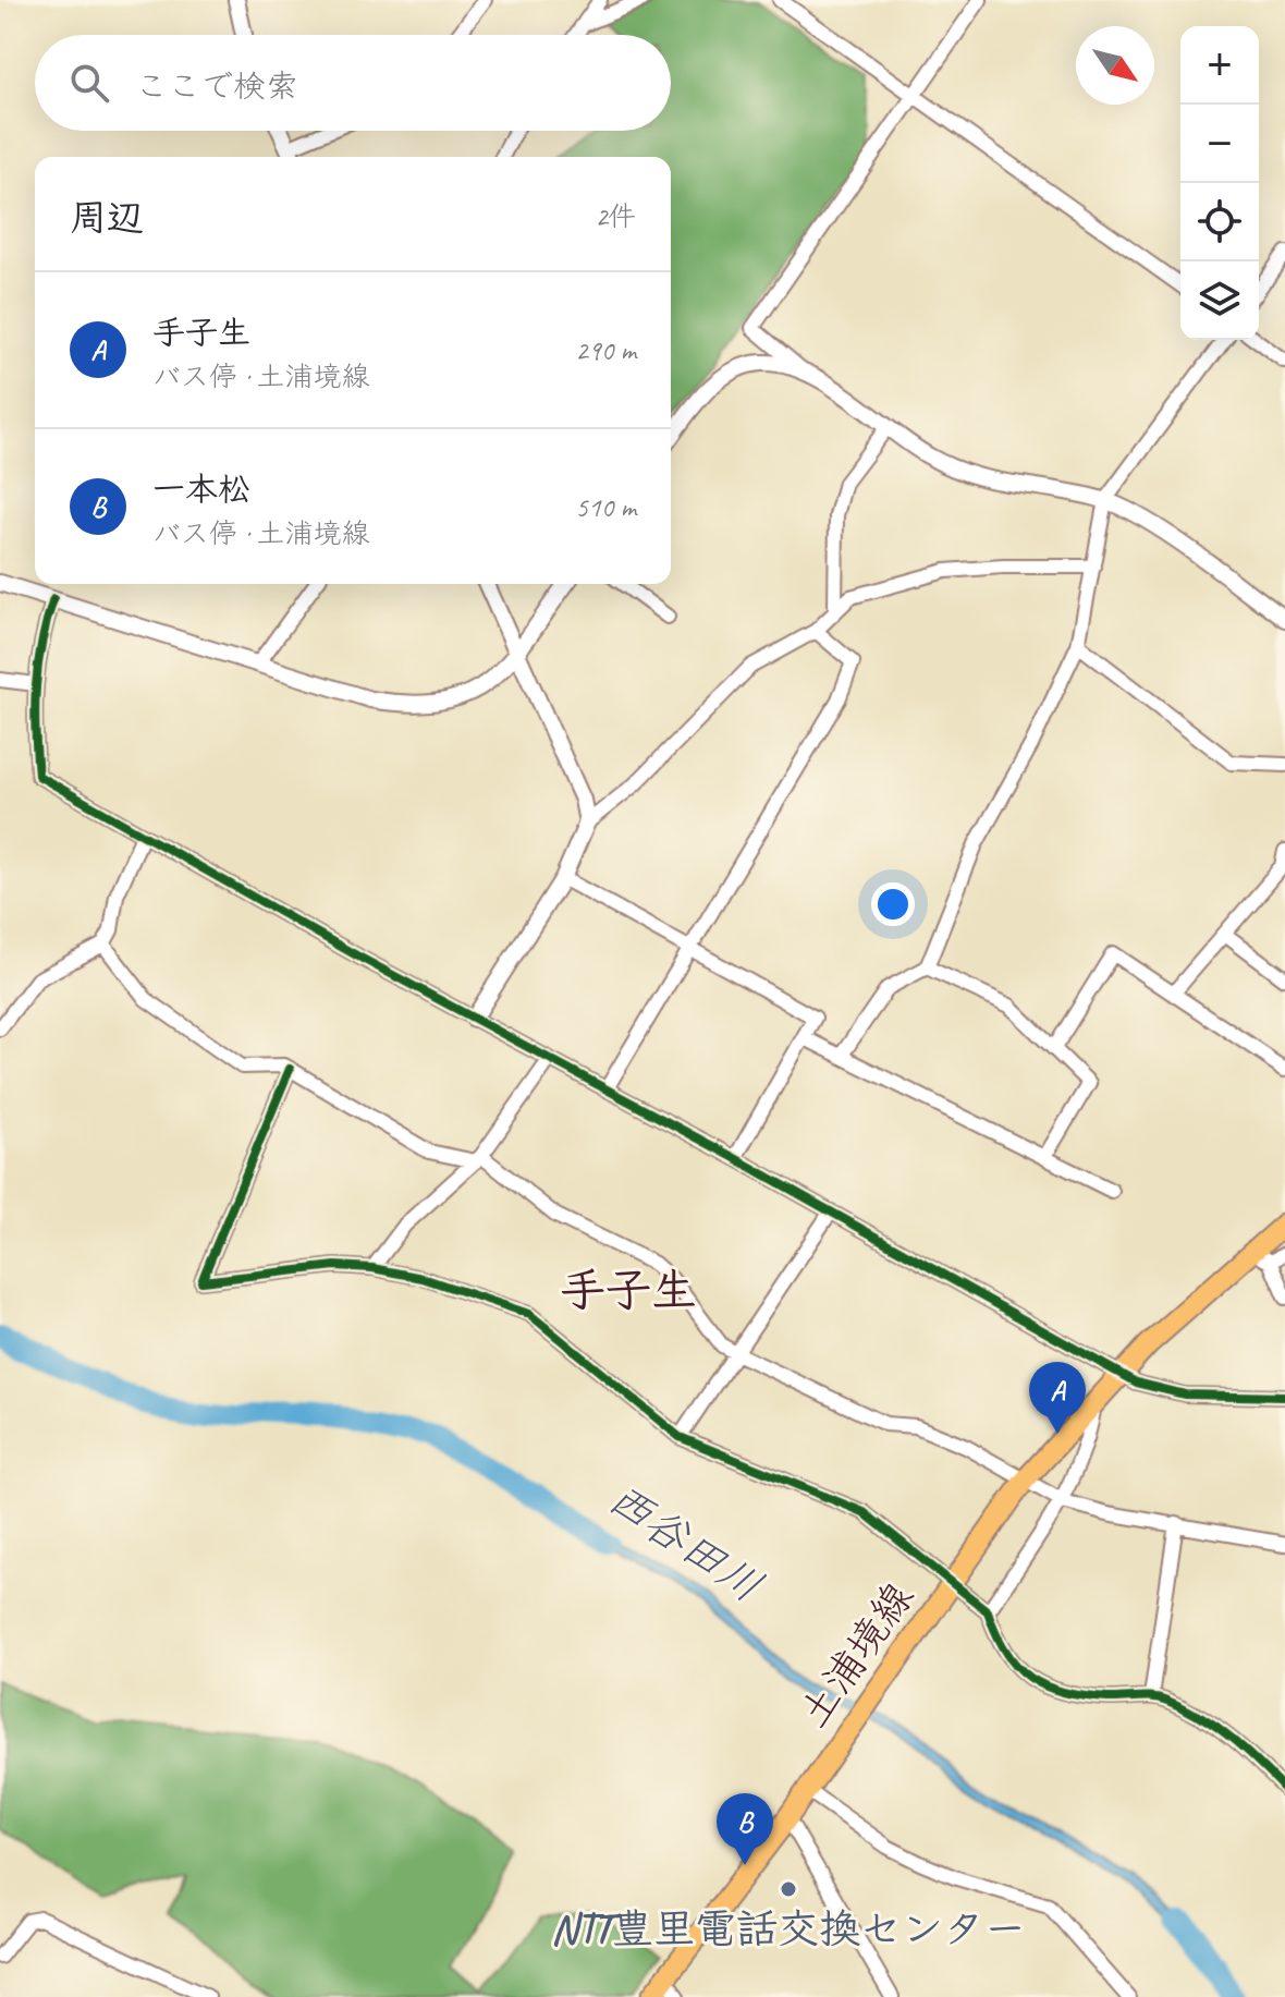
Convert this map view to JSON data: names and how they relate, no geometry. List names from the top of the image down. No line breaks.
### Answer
{"streets":{"main road":["土浦境線"]},"districts":["手子生"],"water":["西谷田川"],"places":["NTT豊里電話交換センター"],"north":"bottom right","page":{"map_buttons":["+","−"],"search":"ここで検索","heading":["周辺","2件"],"list":[{"mark":"A","name":"手子生","note":"バス停 · 土浦境線","value":"290 m"},{"mark":"B","name":"一本松","note":"バス停 · 土浦境線","value":"510 m"}],"pins":["A","B"]}}
